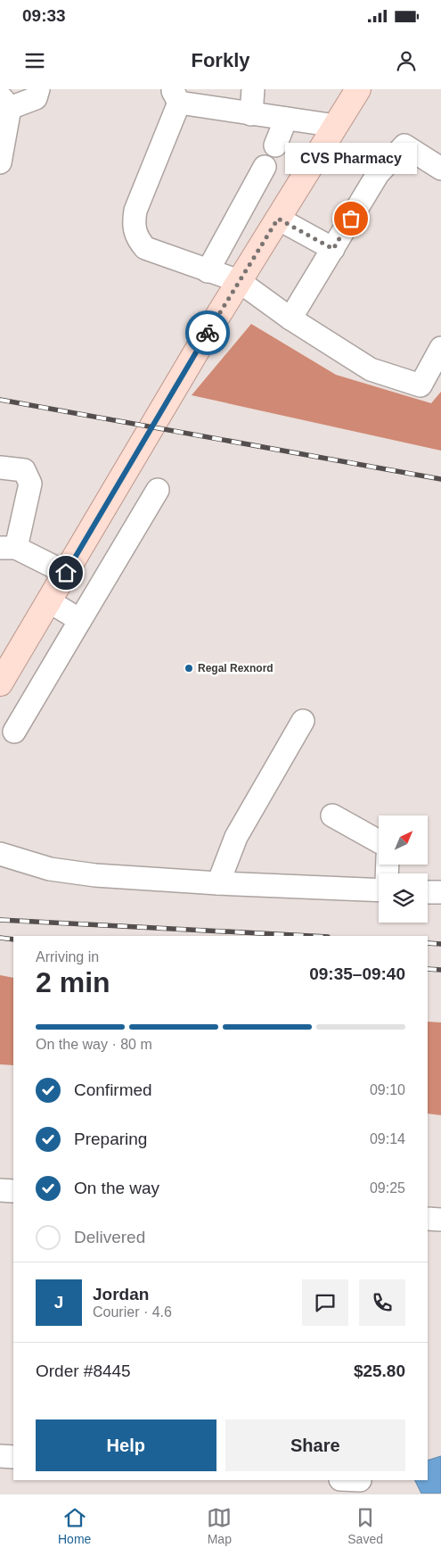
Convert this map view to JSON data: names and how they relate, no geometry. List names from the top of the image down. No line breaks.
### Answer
{"places":["CVS Pharmacy","Regal Rexnord"],"north":"top right","page":{"status":"09:33","header":"Forkly","bubble":"CVS Pharmacy","heading":["2 min","Arriving in","09:35–09:40"],"panel":["Jordan","Courier · 4.6","Order #8445","$25.80"],"bar":"On the way · 80 m","list":[["Confirmed","09:10"],["Preparing","09:14"],["On the way","09:25"],"Delivered"],"round":"J","buttons":["Help","Share"],"tabs":["Home","Map","Saved"]}}
